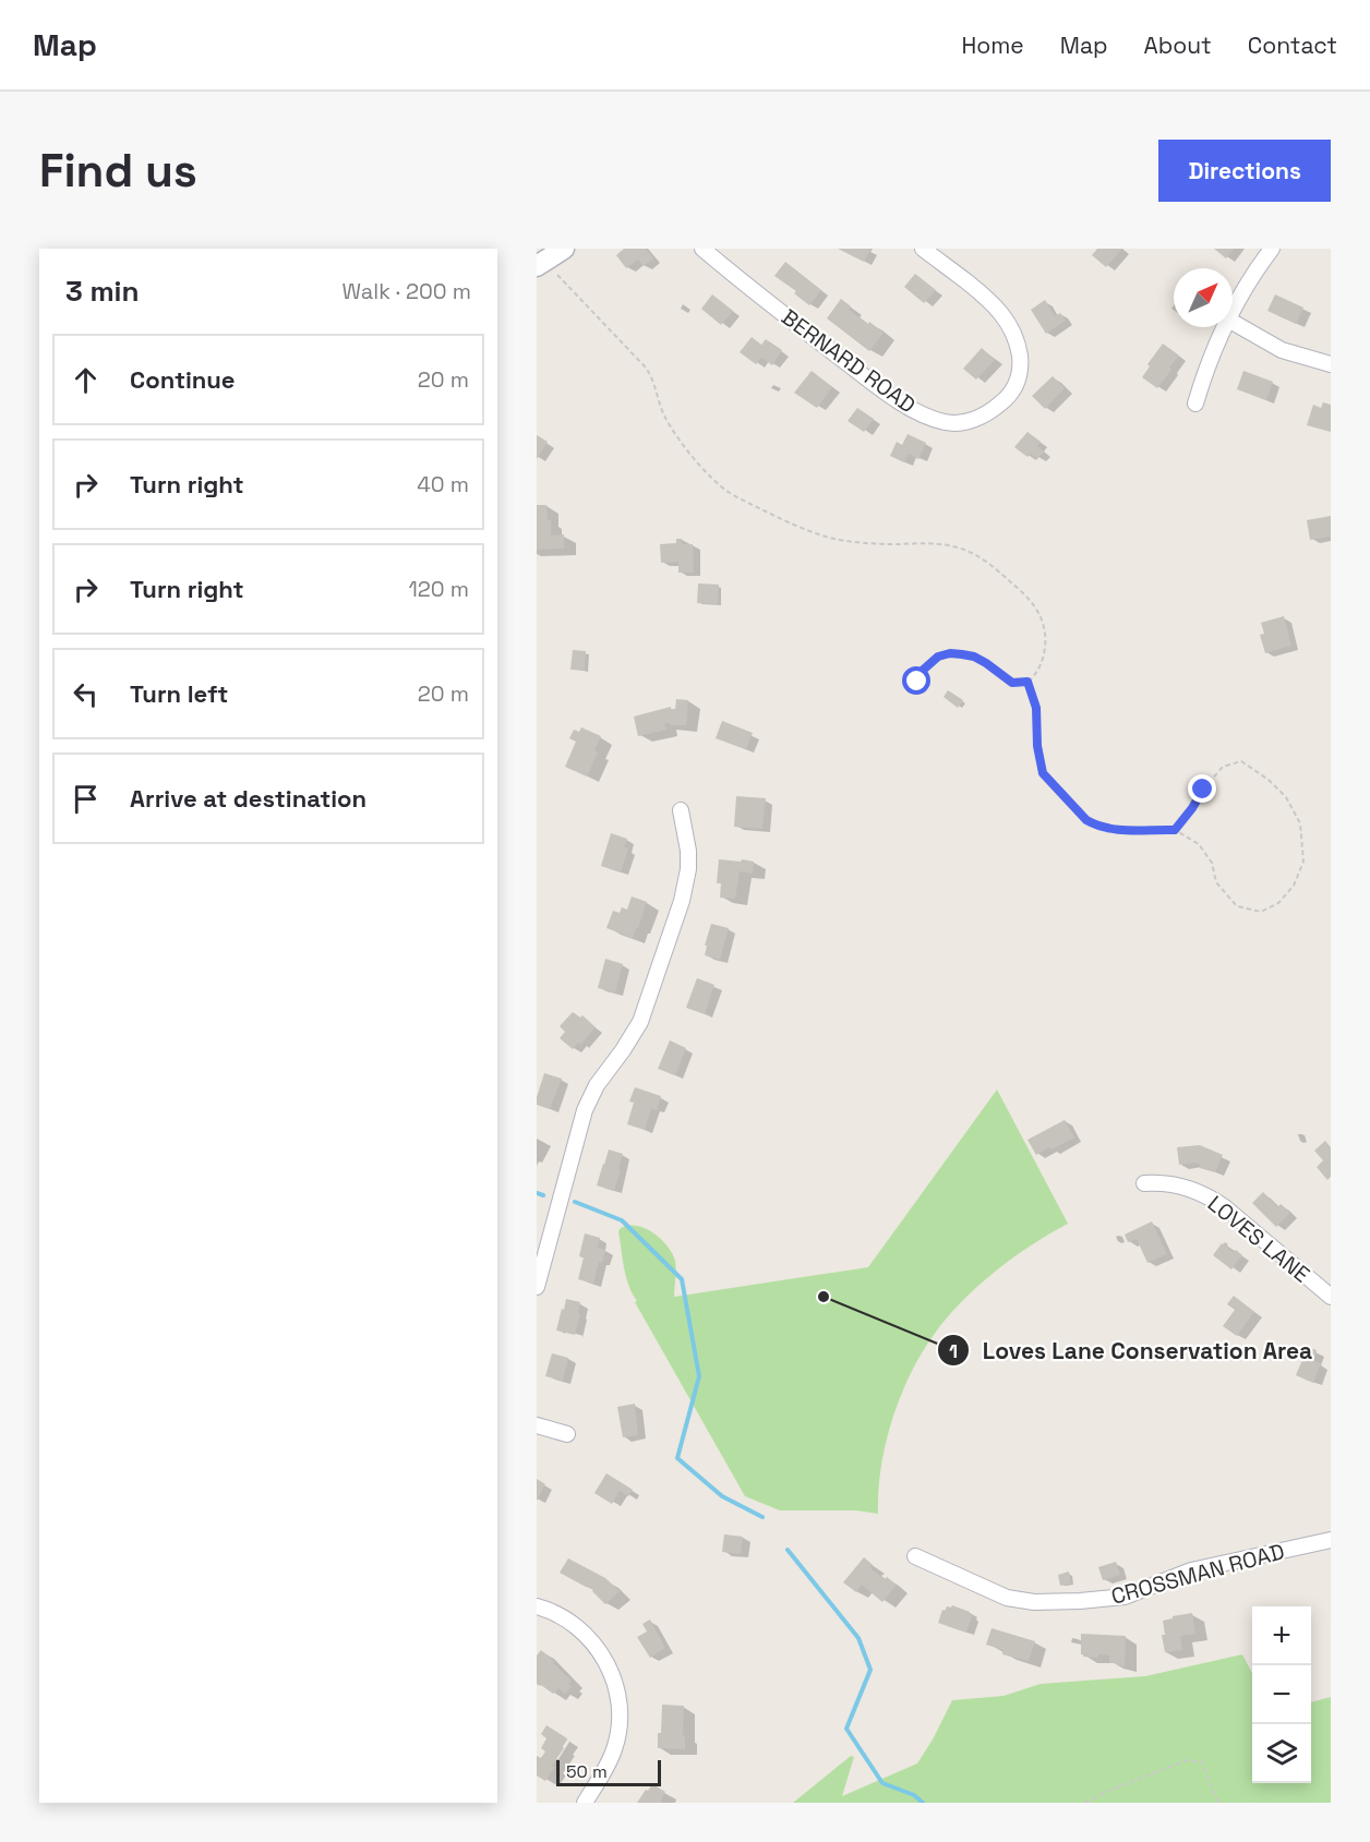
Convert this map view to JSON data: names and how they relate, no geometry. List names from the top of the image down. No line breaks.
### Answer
{"streets":{"street":["BERNARD ROAD","LOVES LANE","CROSSMAN ROAD"]},"places":["Loves Lane Conservation Area"],"scale_bar":"50 m","north":"top right","page":{"header":"Map","nav":["Home","Map","About","Contact"],"buttons":"Directions","title":"Find us","heading":["3 min","Walk · 200 m"],"list":[["Continue","20 m"],["Turn right","40 m"],["Turn right","120 m"],["Turn left","20 m"],"Arrive at destination"],"map_buttons":["+","−"],"scale":"50 m"}}
